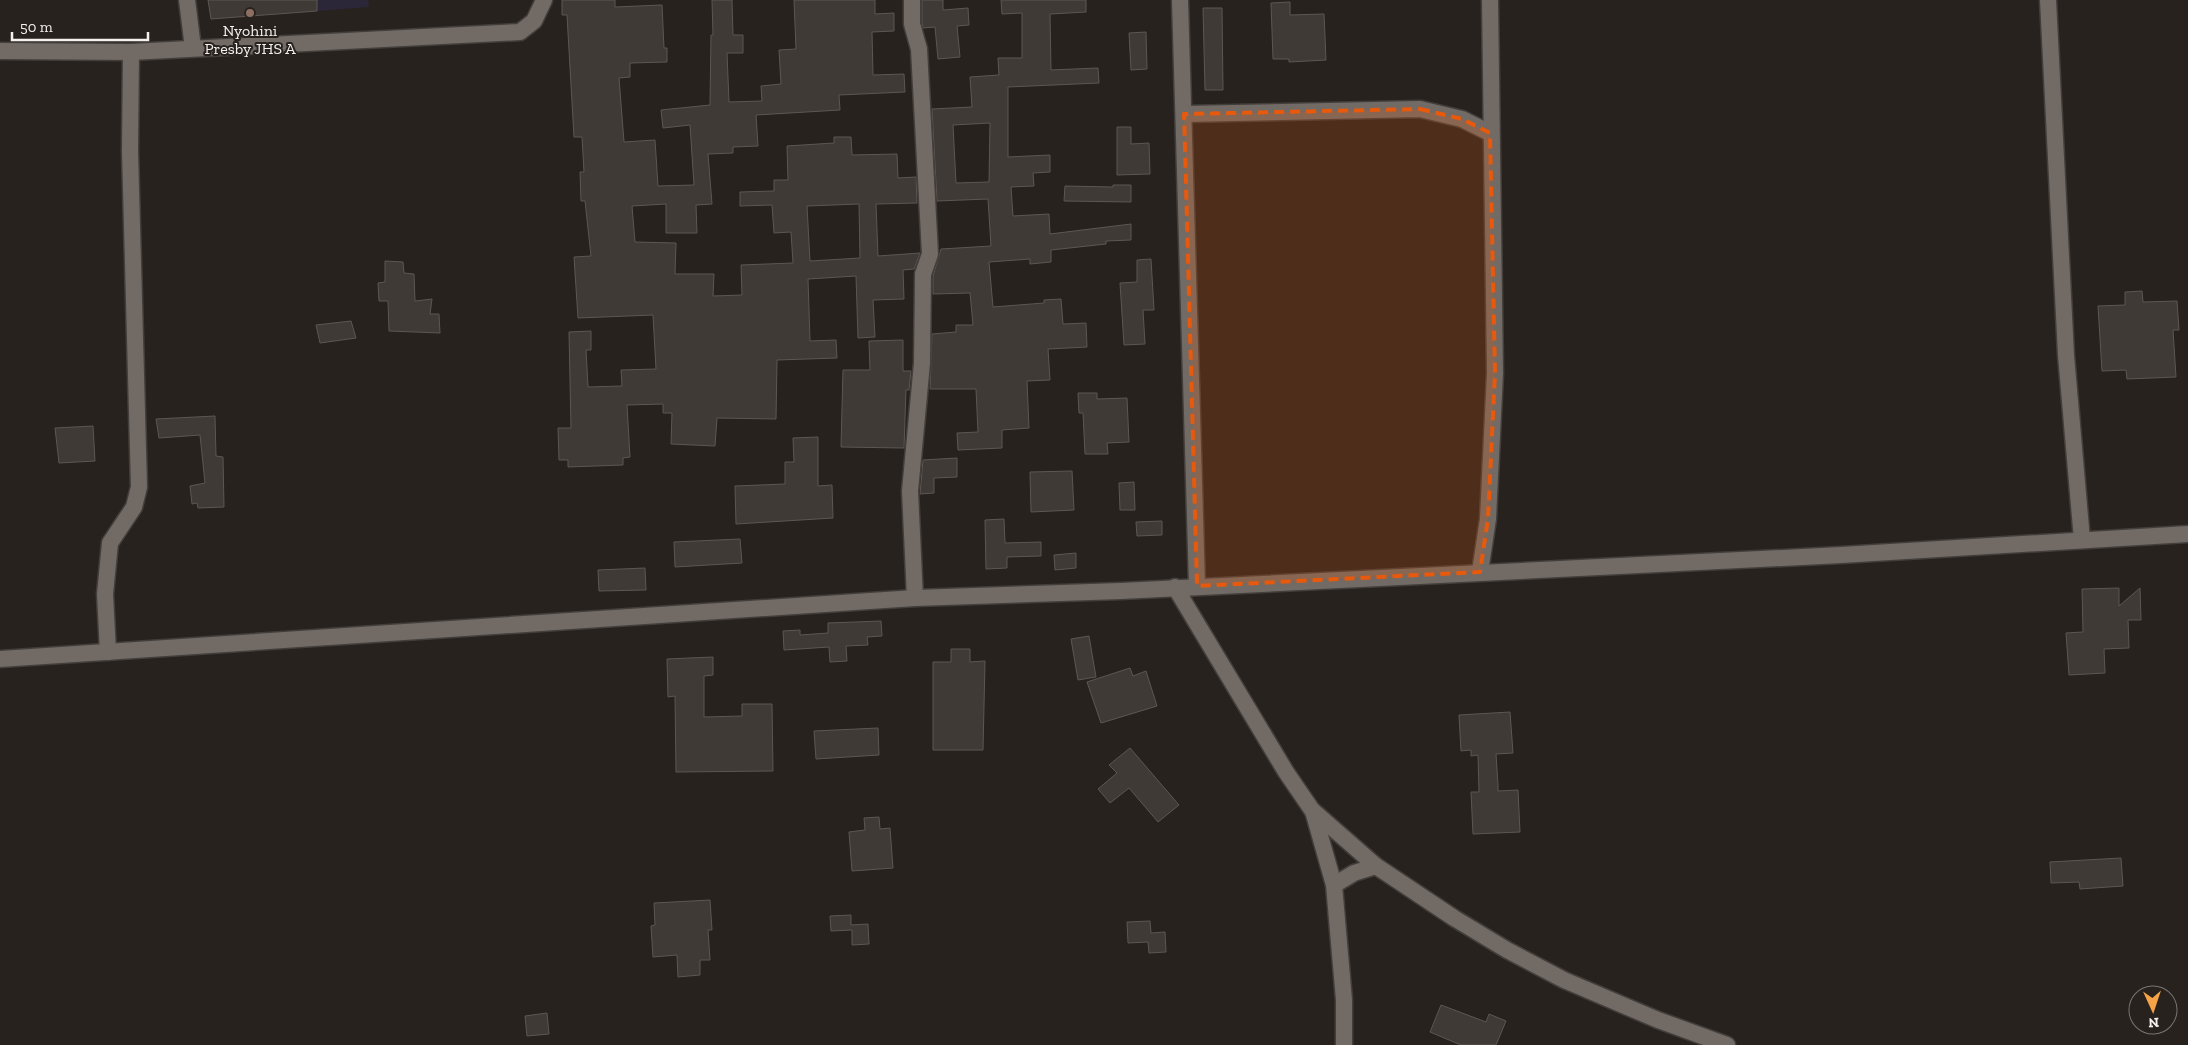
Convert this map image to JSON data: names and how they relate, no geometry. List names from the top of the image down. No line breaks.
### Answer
{"places":["Nyohini Presby JHS A"],"scale_bar":"50 m","north":"bottom"}
